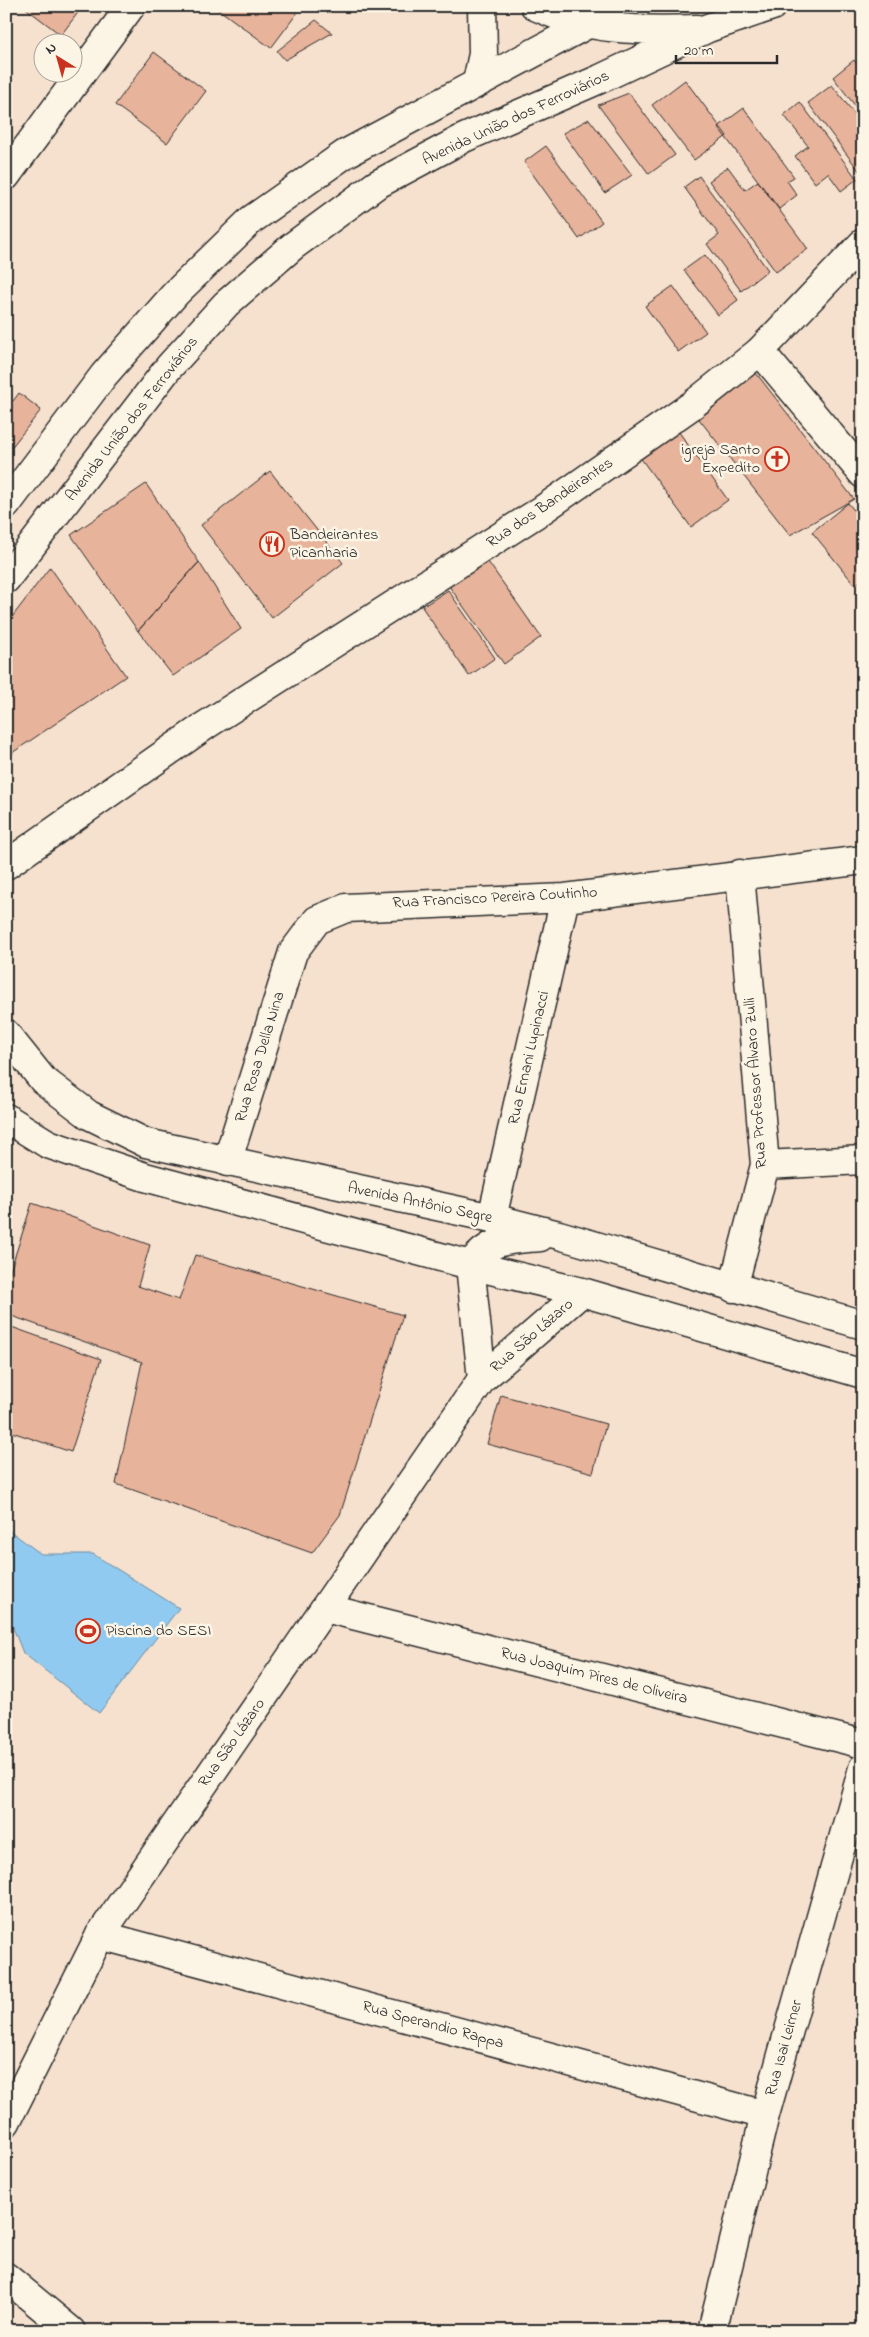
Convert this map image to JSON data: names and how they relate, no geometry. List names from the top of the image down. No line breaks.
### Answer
{"streets":{"main road":["Avenida União dos Ferroviários","Rua dos Bandeirantes","Rua Francisco Pereira Coutinho","Rua Rosa Della Nina","Rua Ernani Lupinacci","Rua Professor Álvaro Zulli","Avenida Antônio Segre","Rua São Lázaro","Rua Joaquim Pires de Oliveira","Rua Sperandio Rappa","Rua Isai Leirner"]},"crossings":[["Rua Francisco Pereira Coutinho","Rua Rosa Della Nina"],["Rua Francisco Pereira Coutinho","Rua Ernani Lupinacci"],["Rua Francisco Pereira Coutinho","Rua Professor Álvaro Zulli"],["Rua Rosa Della Nina","Avenida Antônio Segre"],["Rua Ernani Lupinacci","Avenida Antônio Segre"],["Rua Professor Álvaro Zulli","Avenida Antônio Segre"],["Rua São Lázaro","Rua Joaquim Pires de Oliveira"],["Rua São Lázaro","Rua Sperandio Rappa"],["Rua Sperandio Rappa","Rua Isai Leirner"]],"places":{"church":["igreja Santo Expedito"],"restaurant":["Bandeirantes Picanharia"],"sports":["Piscina do SESI"]},"scale_bar":"20 m","north":"top left"}
